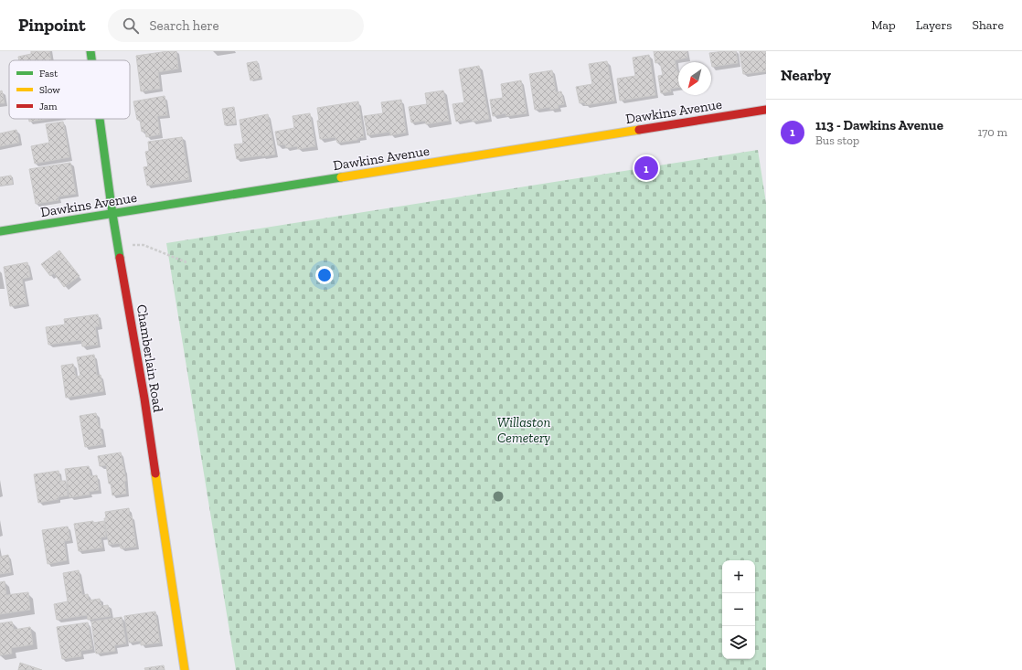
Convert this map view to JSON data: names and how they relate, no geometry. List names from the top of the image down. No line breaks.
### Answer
{"streets":{"street":["Dawkins Avenue","Chamberlain Road"]},"crossings":[["Dawkins Avenue","Chamberlain Road"]],"parks":["Willaston Cemetery"],"legend":["Fast","Slow","Jam"],"north":"bottom left","page":{"header":"Pinpoint","search":"Search here","nav":["Map","Layers","Share"],"heading":"Nearby","list":[{"mark":"1","name":"113 - Dawkins Avenue","note":"Bus stop","value":"170 m"}],"pins":"1","map_buttons":["+","−"]}}
